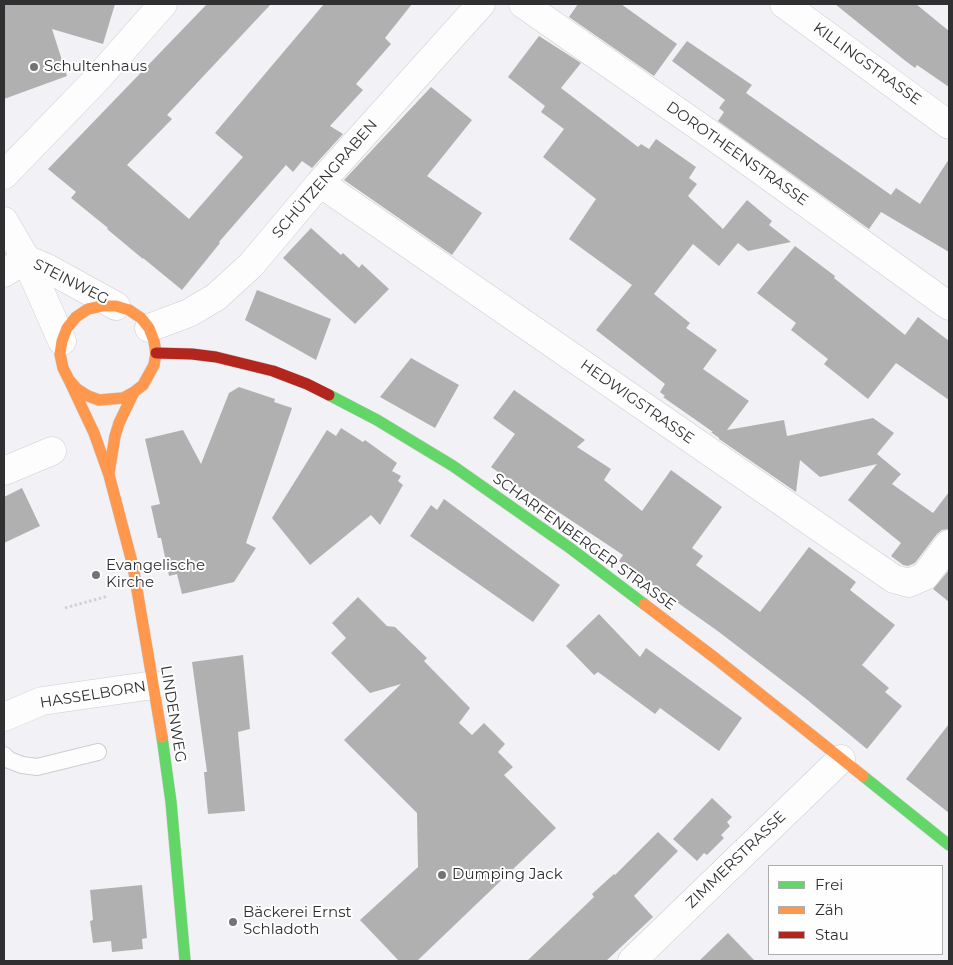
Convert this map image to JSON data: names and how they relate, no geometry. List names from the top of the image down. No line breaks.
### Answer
{"streets":{"street":["KILLINGSTRASSE","DOROTHEENSTRASSE","SCHÜTZENGRABEN","STEINWEG","HEDWIGSTRASSE","SCHARFENBERGER STRASSE","HASSELBORN","LINDENWEG","ZIMMERSTRASSE"]},"crossings":[["SCHÜTZENGRABEN","STEINWEG"],["SCHÜTZENGRABEN","HEDWIGSTRASSE"],["SCHÜTZENGRABEN","SCHARFENBERGER STRASSE"],["SCHÜTZENGRABEN","LINDENWEG"],["STEINWEG","SCHARFENBERGER STRASSE"],["STEINWEG","LINDENWEG"],["SCHARFENBERGER STRASSE","LINDENWEG"],["SCHARFENBERGER STRASSE","ZIMMERSTRASSE"],["HASSELBORN","LINDENWEG"]],"places":["Schultenhaus","Evangelische Kirche","Dumping Jack","Bäckerei Ernst Schladoth"],"legend":["Frei","Zäh","Stau"]}
